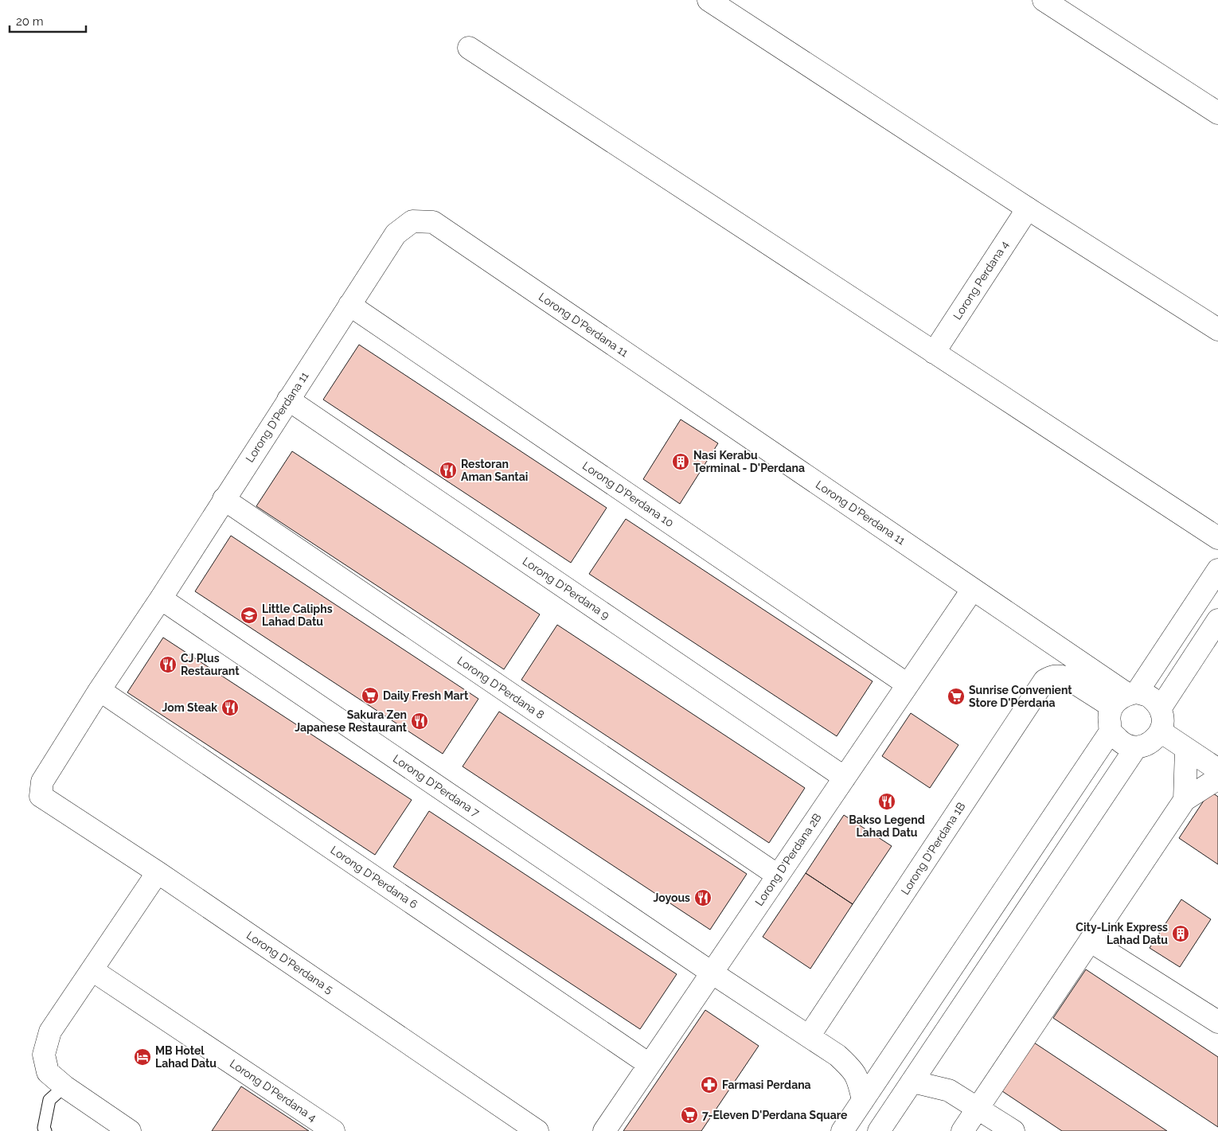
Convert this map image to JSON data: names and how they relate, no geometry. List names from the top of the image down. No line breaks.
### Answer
{"streets":{"street":["Lorong Perdana 4","Lorong D'Perdana 11","Lorong D'Perdana 10","Lorong D'Perdana 9","Lorong D'Perdana 8","Lorong D'Perdana 7","Lorong D'Perdana 1B","Lorong D'Perdana 2B","Lorong D'Perdana 6","Lorong D'Perdana 5","Lorong D'Perdana 4"]},"crossings":[["Lorong D'Perdana 11","Lorong D'Perdana 10"],["Lorong D'Perdana 11","Lorong D'Perdana 9"],["Lorong D'Perdana 11","Lorong D'Perdana 8"],["Lorong D'Perdana 11","Lorong D'Perdana 7"],["Lorong D'Perdana 11","Lorong D'Perdana 1B"],["Lorong D'Perdana 11","Lorong D'Perdana 2B"],["Lorong D'Perdana 11","Lorong D'Perdana 6"],["Lorong D'Perdana 11","Lorong D'Perdana 5"],["Lorong D'Perdana 10","Lorong D'Perdana 2B"],["Lorong D'Perdana 9","Lorong D'Perdana 2B"],["Lorong D'Perdana 8","Lorong D'Perdana 2B"],["Lorong D'Perdana 7","Lorong D'Perdana 1B"],["Lorong D'Perdana 7","Lorong D'Perdana 2B"],["Lorong D'Perdana 2B","Lorong D'Perdana 6"]],"places":{"building":["Nasi Kerabu Terminal - D'Perdana","City-Link Express Lahad Datu"],"restaurant":["Restoran Aman Santai","CJ Plus Restaurant","Jom Steak","Sakura Zen Japanese Restaurant","Bakso Legend Lahad Datu","Joyous"],"school or university":["Little Caliphs Lahad Datu"],"supermarket":["Daily Fresh Mart","Sunrise Convenient Store D'Perdana","7-Eleven D'Perdana Square"],"hotel":["MB Hotel Lahad Datu"],"pharmacy":["Farmasi Perdana"]},"scale_bar":"20 m"}
